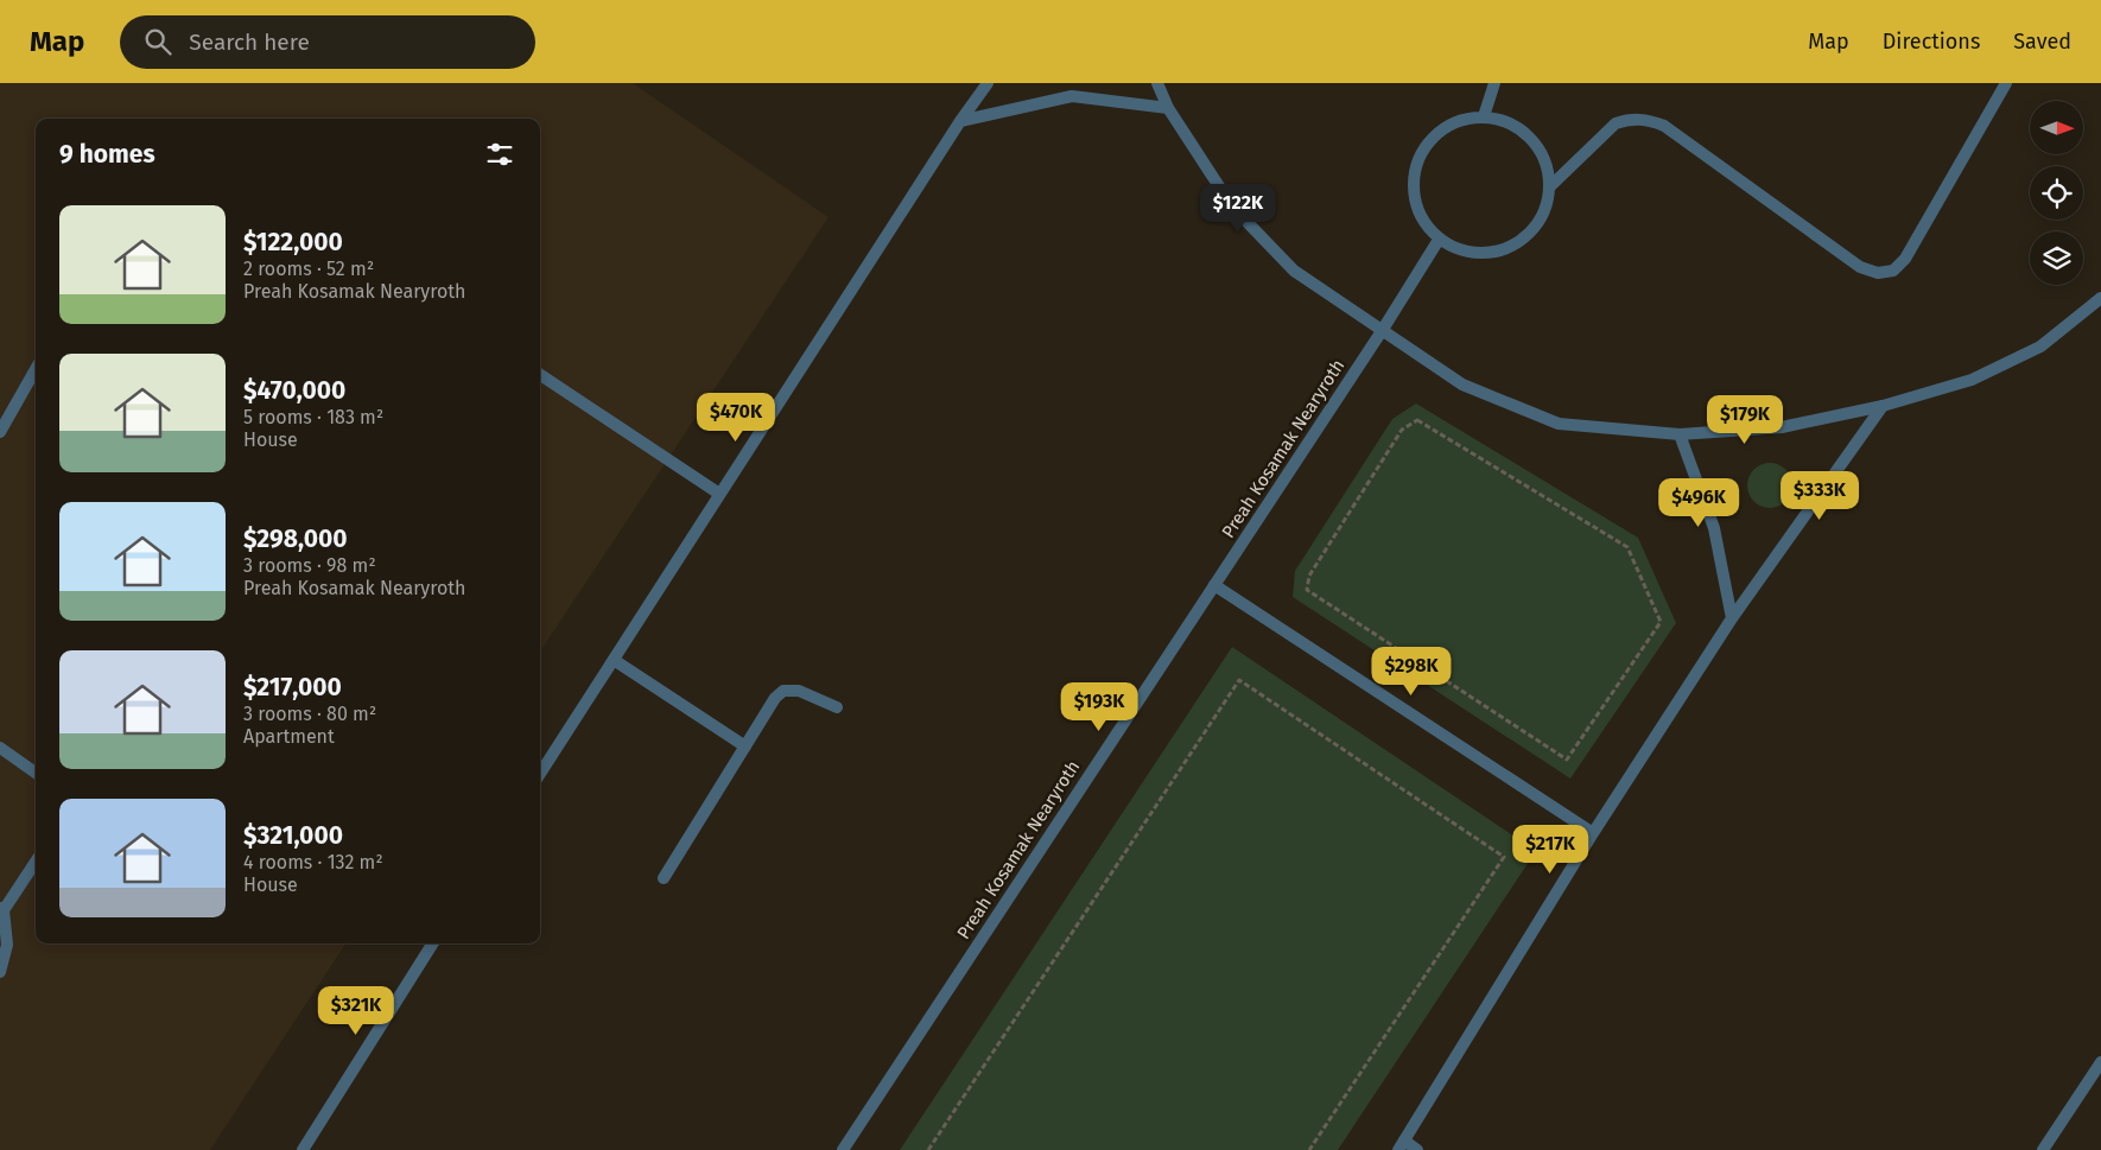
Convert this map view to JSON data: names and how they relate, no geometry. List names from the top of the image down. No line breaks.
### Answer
{"streets":{"street":["Preah Kosamak Nearyroth"]},"north":"right","page":{"header":"Map","search":"Search here","nav":["Map","Directions","Saved"],"heading":"9 homes","price":["$122K","$470K","$179K","$333K","$496K","$298K","$193K","$217K","$321K"],"list":[{"name":"$122,000","note":"2 rooms · 52 m² · Preah Kosamak Nearyroth"},{"name":"$470,000","note":"5 rooms · 183 m² · House"},{"name":"$298,000","note":"3 rooms · 98 m² · Preah Kosamak Nearyroth"},{"name":"$217,000","note":"3 rooms · 80 m² · Apartment"},{"name":"$321,000","note":"4 rooms · 132 m² · House"}]}}
